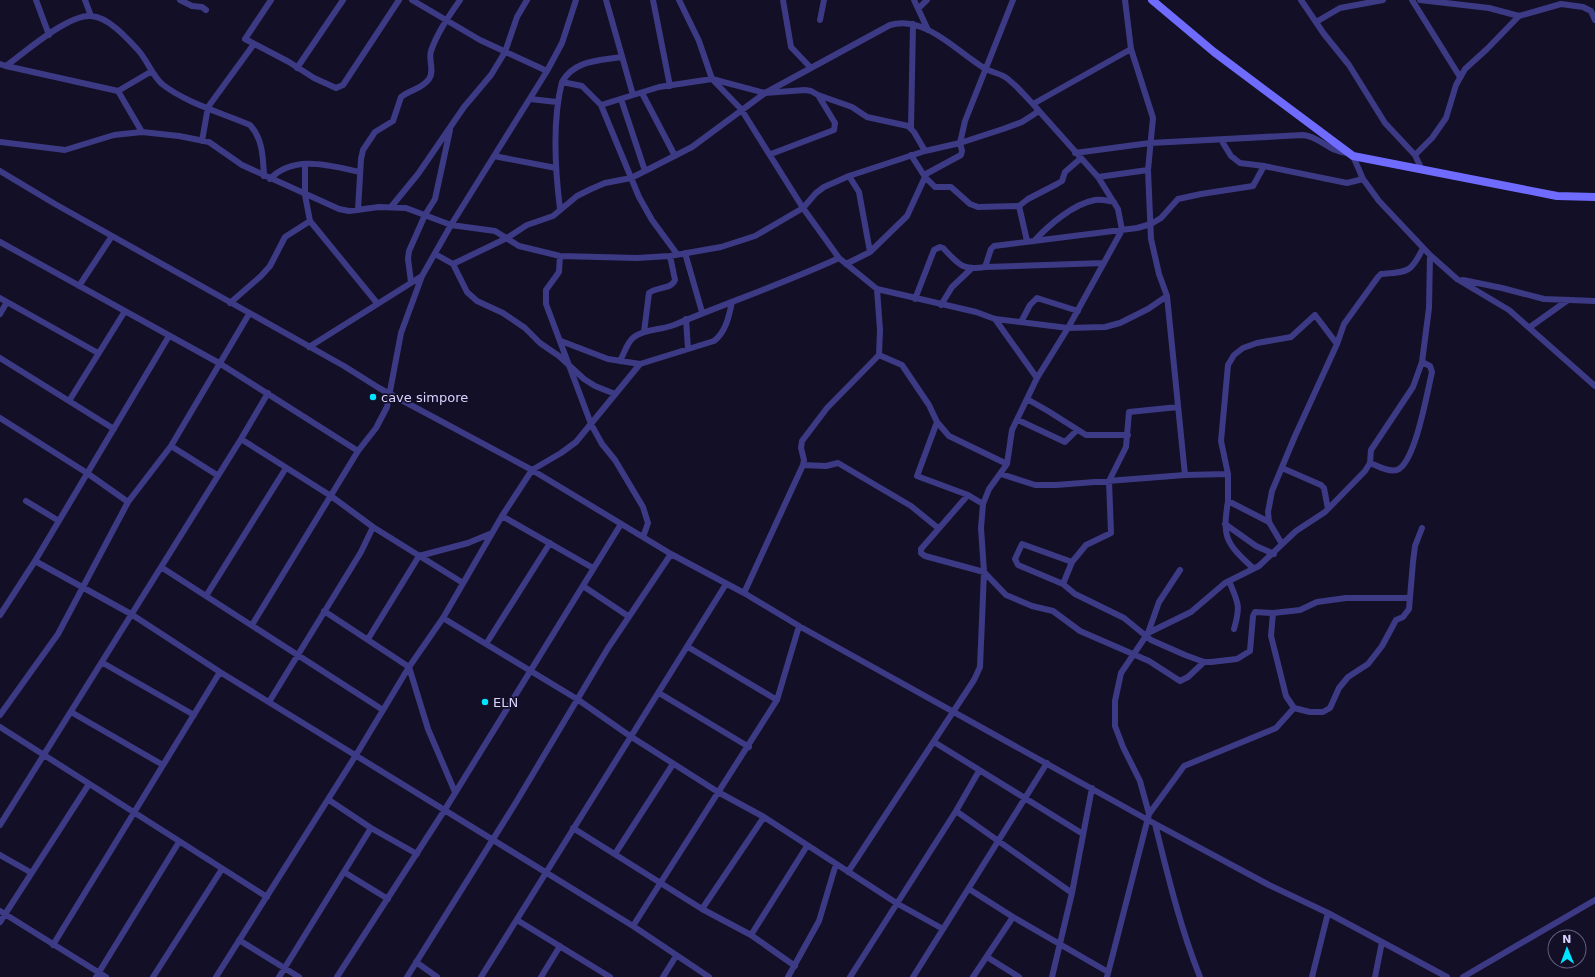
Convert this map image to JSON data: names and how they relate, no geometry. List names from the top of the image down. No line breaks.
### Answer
{"places":["cave simpore","ELN"],"north":"top"}
